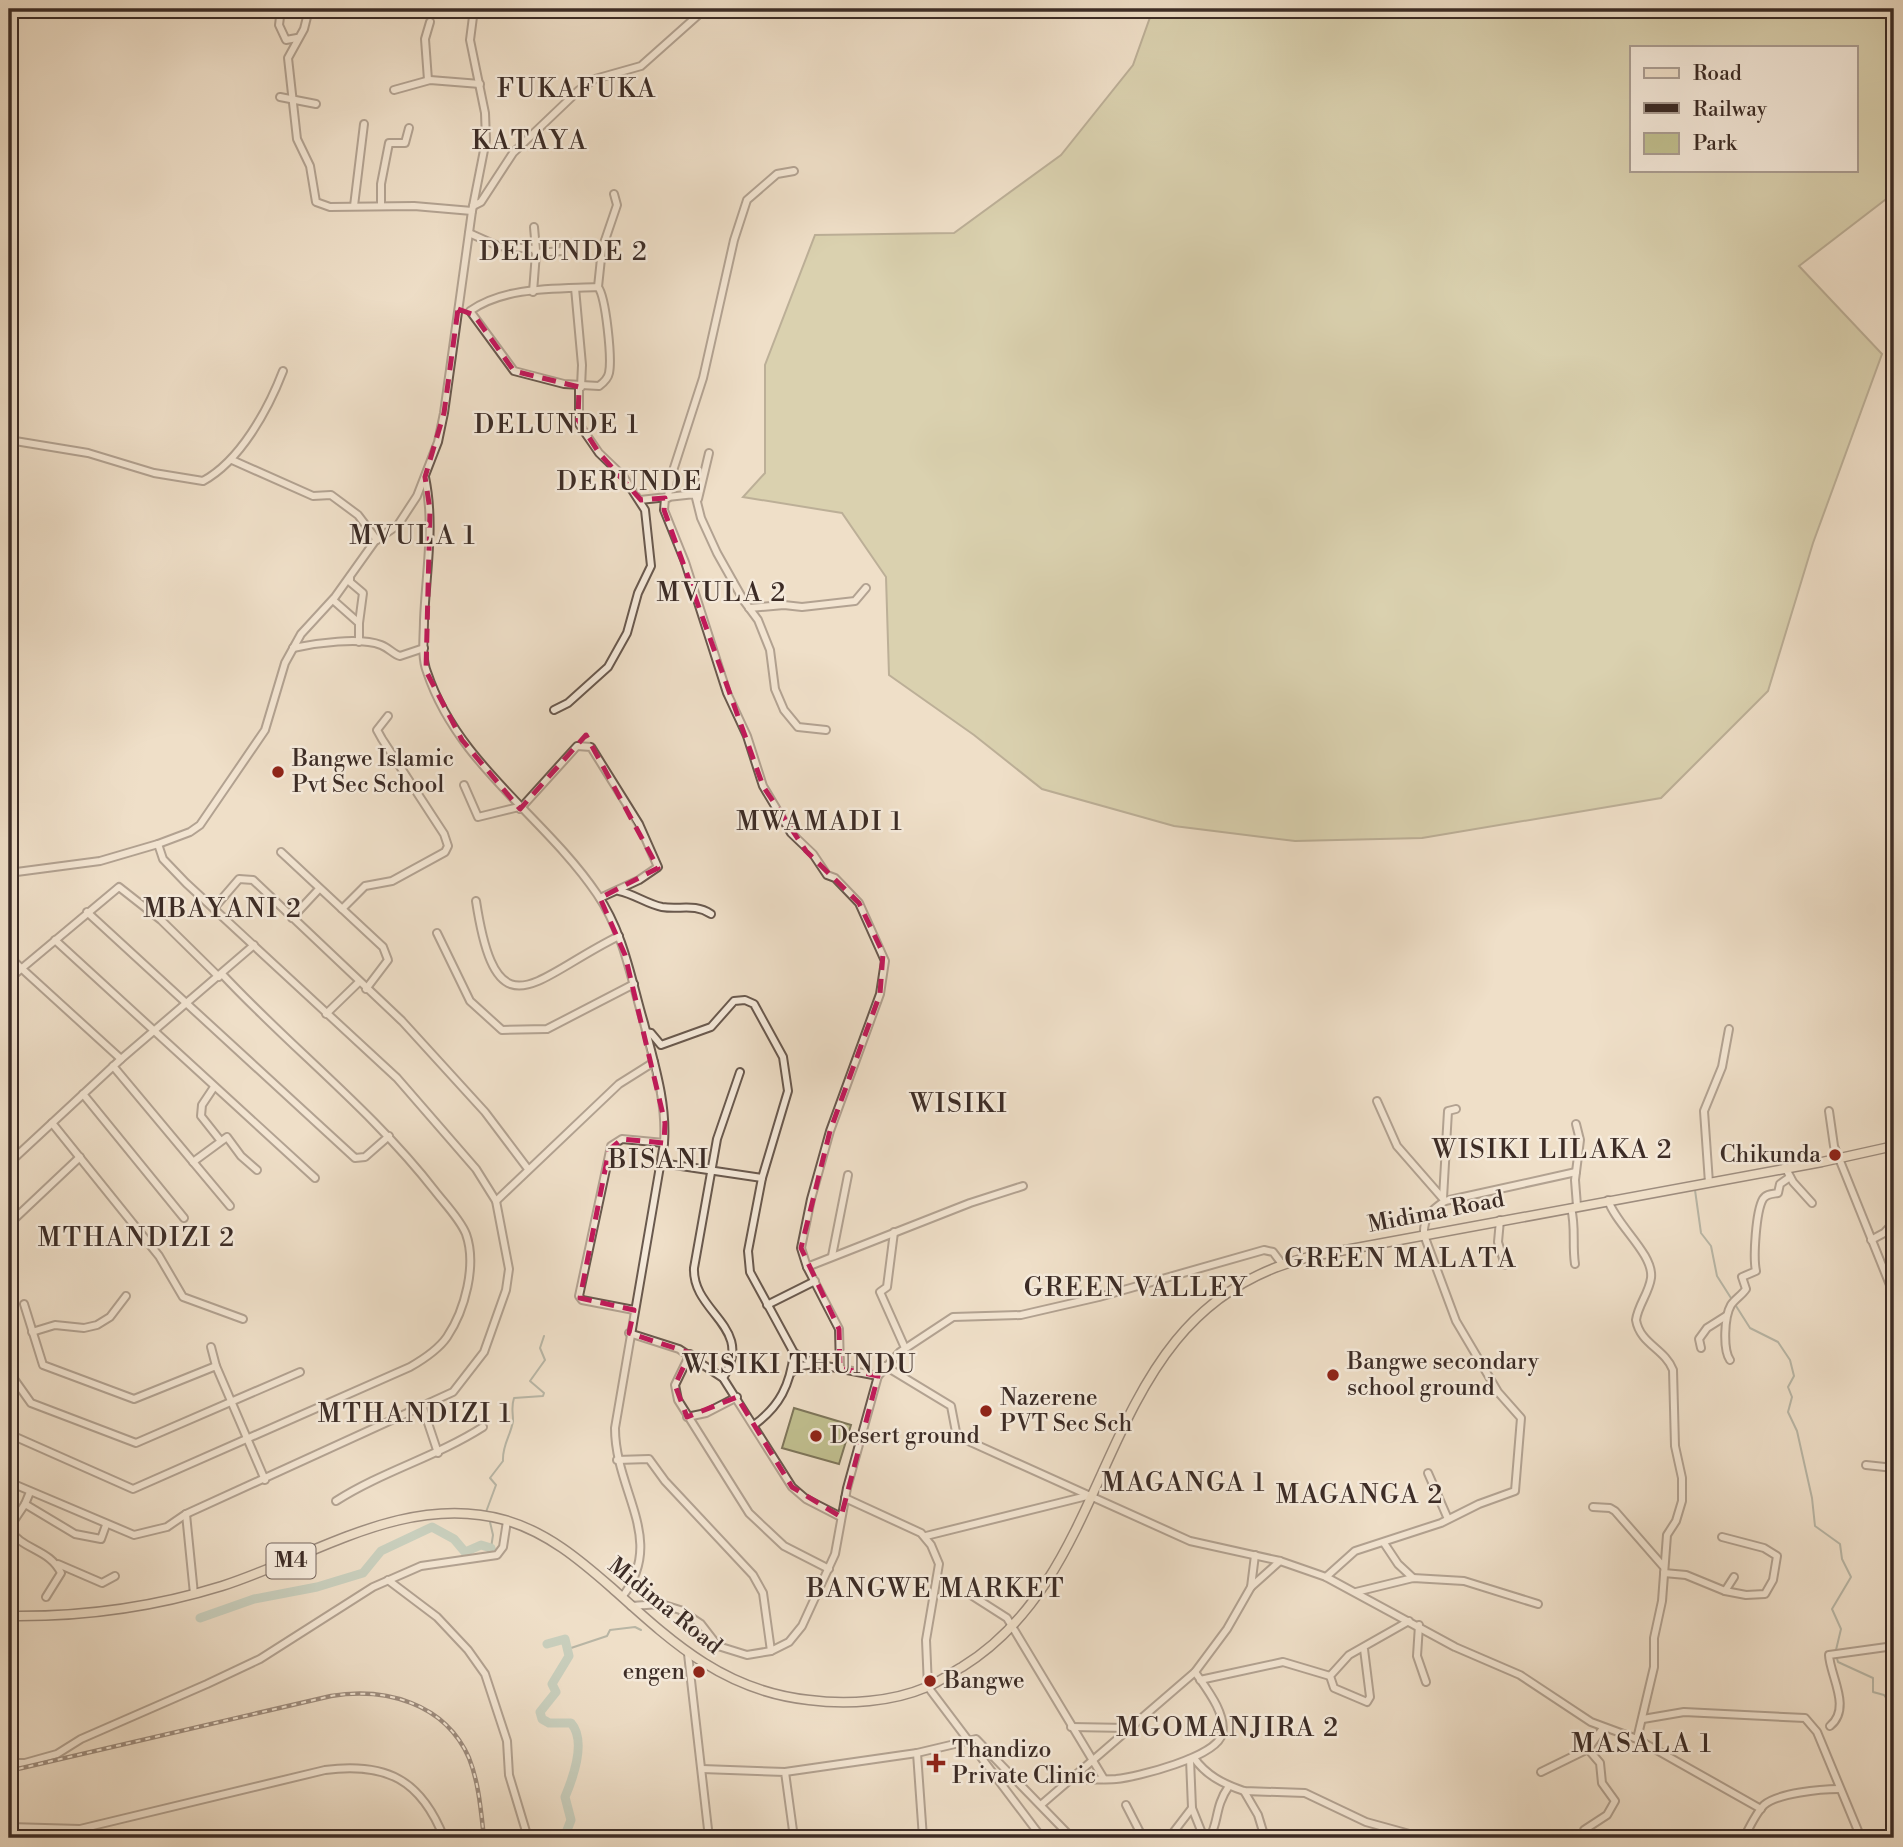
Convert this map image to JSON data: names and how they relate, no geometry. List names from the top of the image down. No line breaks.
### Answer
{"streets":{"main road":["Midima Road","M4"]},"districts":["FUKAFUKA","KATAYA","DELUNDE 2","DELUNDE 1","DERUNDE","MVULA 1","MVULA 2","MWAMADI 1","MBAYANI 2","WISIKI","WISIKI LILAKA 2","BISANI","MTHANDIZI 2","GREEN MALATA","GREEN VALLEY","WISIKI THUNDU","MTHANDIZI 1","MAGANGA 1","MAGANGA 2","BANGWE MARKET","MGOMANJIRA 2","MASALA 1"],"places":{"other":["Bangwe Islamic Pvt Sec School","Chikunda","Bangwe secondary school ground","Nazerene PVT Sec Sch","Desert ground","engen","Bangwe"],"health":["Thandizo Private Clinic"]},"legend":["Road","Railway","Park"]}
